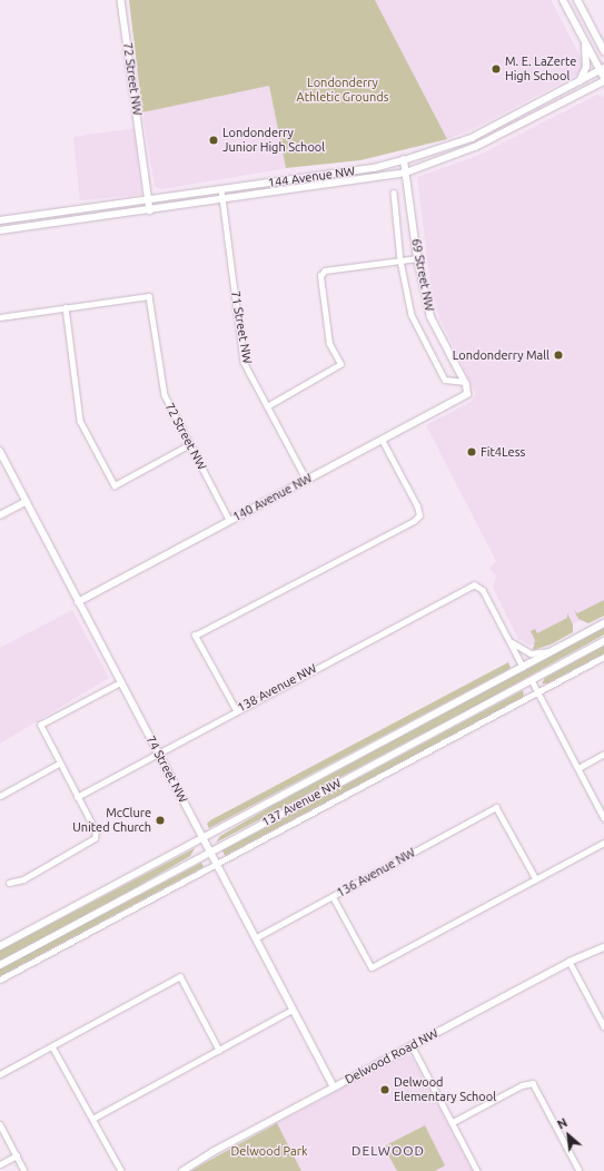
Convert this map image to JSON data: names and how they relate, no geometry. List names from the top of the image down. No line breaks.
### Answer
{"streets":{"main road":["137 Avenue NW"],"street":["72 Street NW","144 Avenue NW","69 Street NW","71 Street NW","140 Avenue NW","138 Avenue NW","74 Street NW","136 Avenue NW","Delwood Road NW"]},"crossings":[["72 Street NW","144 Avenue NW"],["72 Street NW","140 Avenue NW"],["144 Avenue NW","69 Street NW"],["144 Avenue NW","71 Street NW"],["69 Street NW","140 Avenue NW"],["71 Street NW","140 Avenue NW"],["140 Avenue NW","74 Street NW"],["138 Avenue NW","74 Street NW"],["138 Avenue NW","137 Avenue NW"],["74 Street NW","137 Avenue NW"],["74 Street NW","136 Avenue NW"],["74 Street NW","Delwood Road NW"]],"districts":["DELWOOD"],"parks":["Londonderry Athletic Grounds","Delwood Park"],"places":["M. E. LaZerte High School","Londonderry Junior High School","Londonderry Mall","Fit4Less","McClure United Church","Delwood Elementary School"],"north":"top left"}
